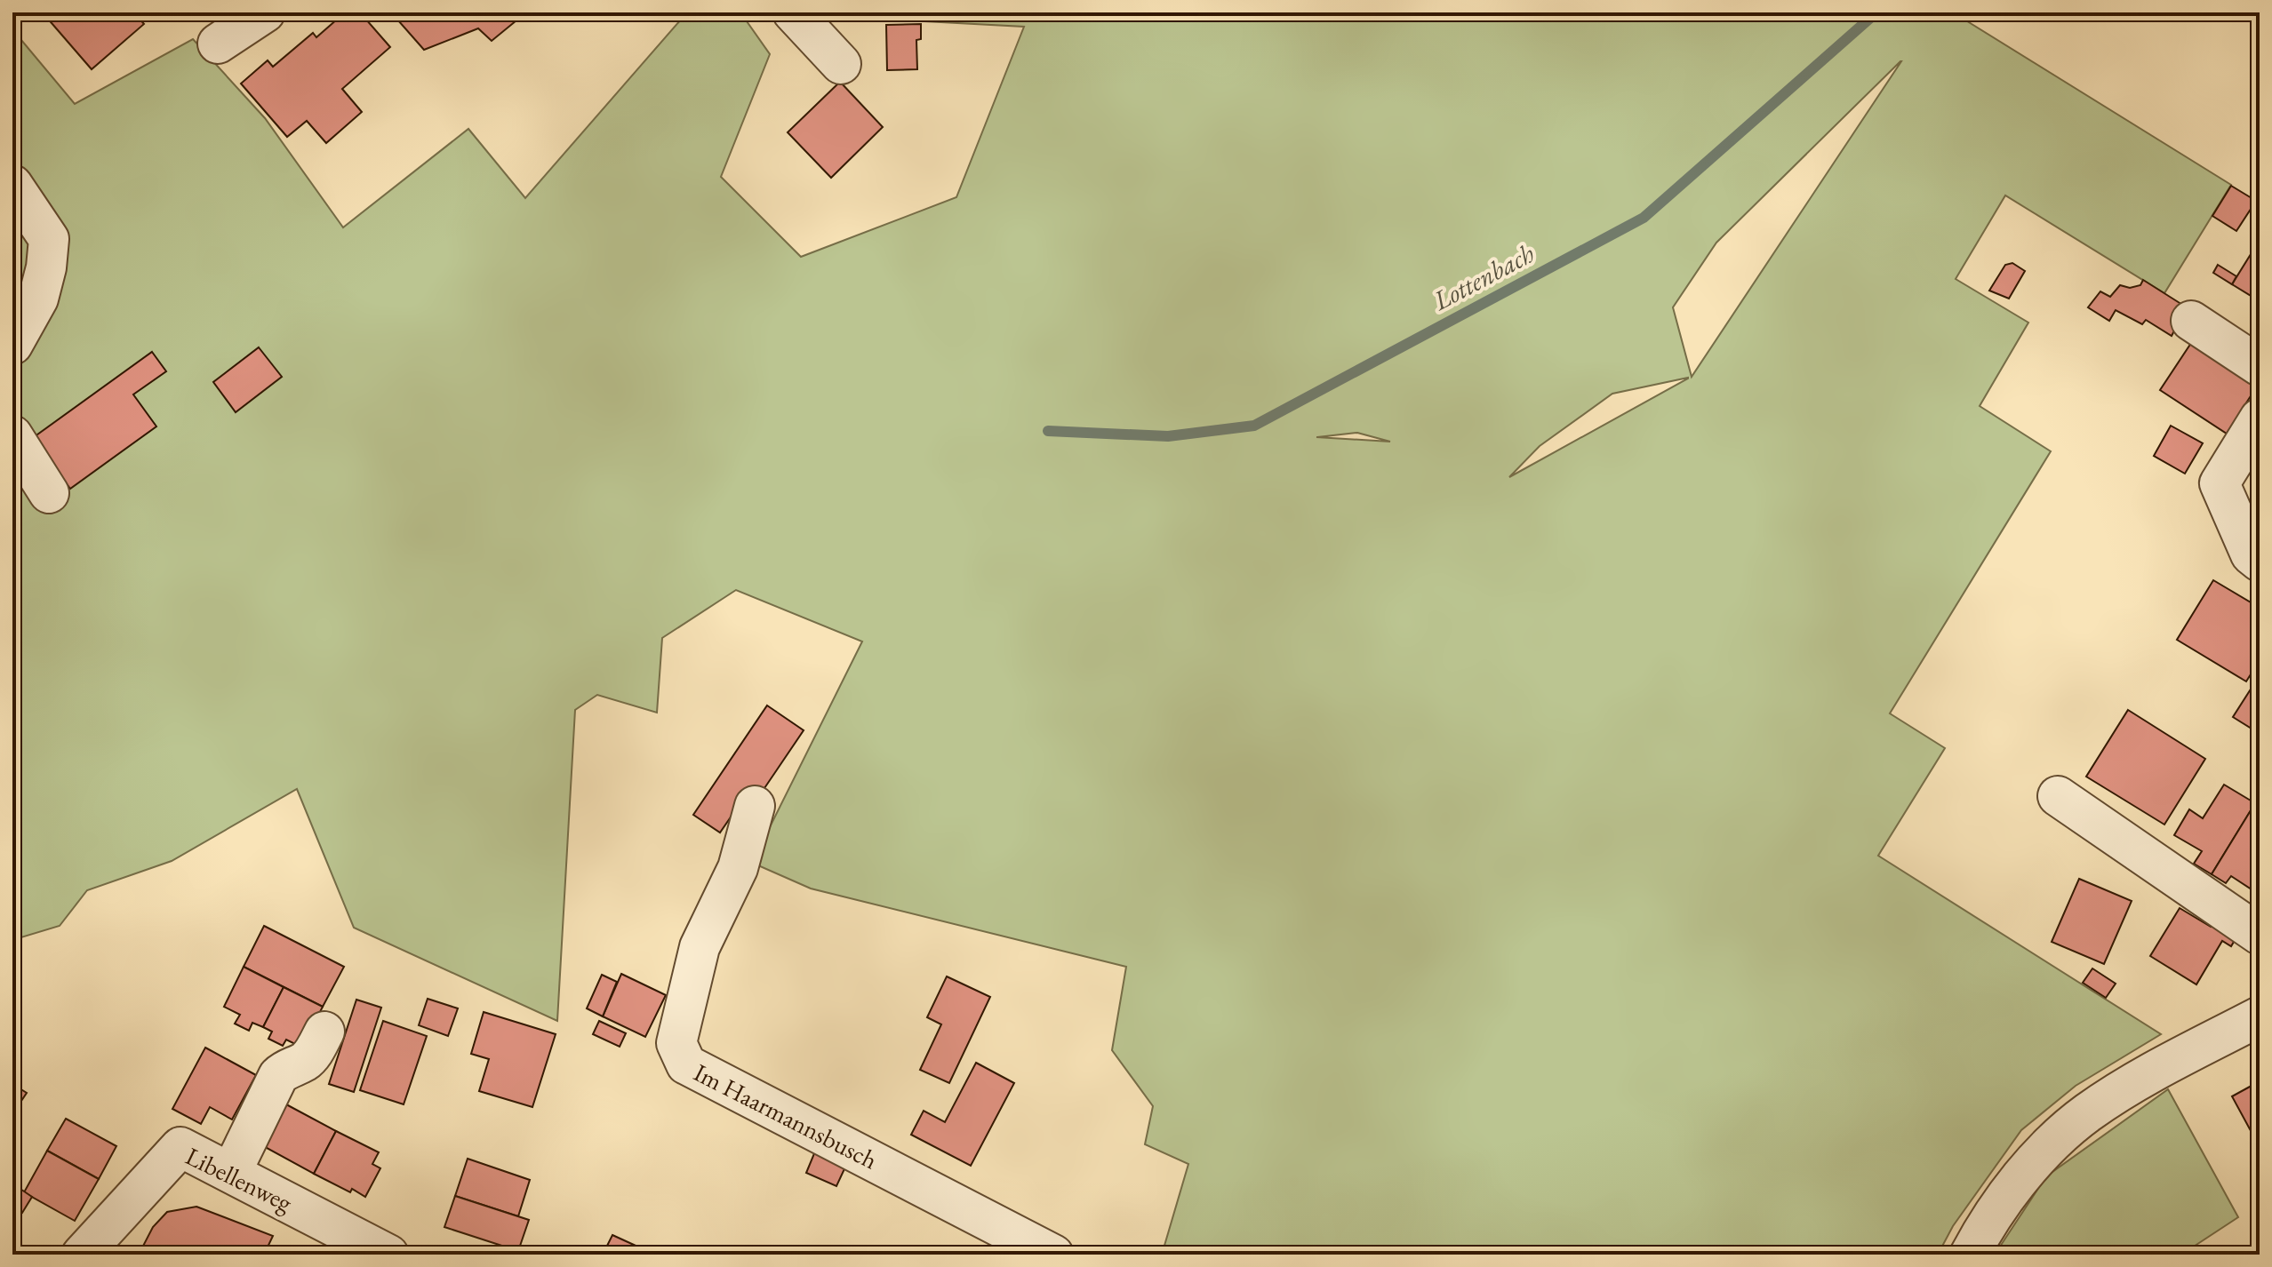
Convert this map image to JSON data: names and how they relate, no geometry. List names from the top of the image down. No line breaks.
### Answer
{"streets":{"street":["Im Haarmannsbusch","Libellenweg"]},"water":["Lottenbach"]}
